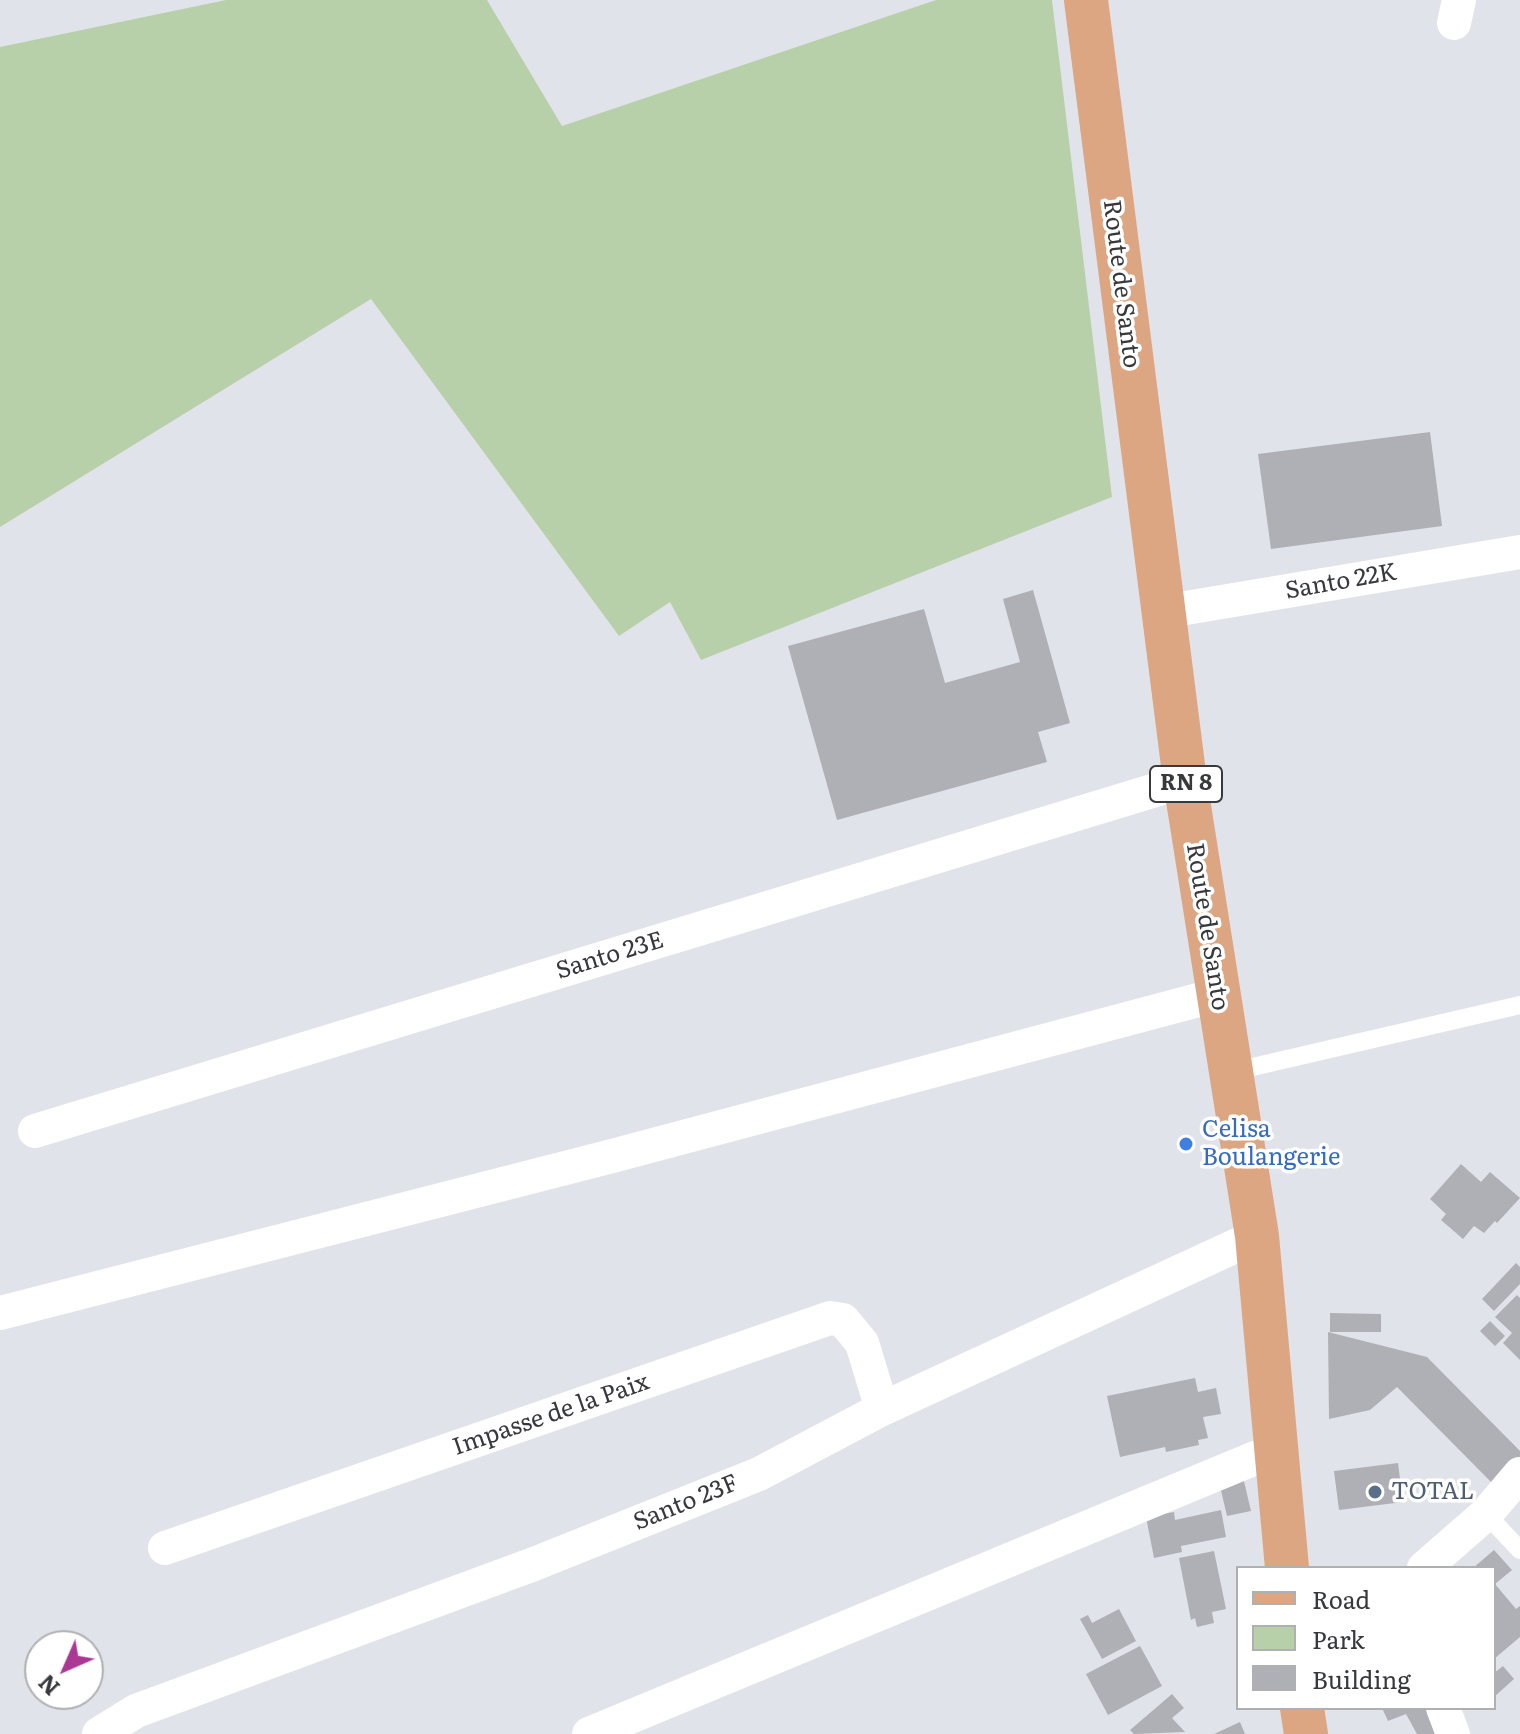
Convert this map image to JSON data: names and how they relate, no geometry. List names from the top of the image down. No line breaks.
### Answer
{"streets":{"main road":["Route de Santo","RN 8"],"street":["Santo 22K","Santo 23E","Impasse de la Paix","Santo 23F"]},"crossings":[["Route de Santo","Santo 22K"],["Route de Santo","Santo 23E"],["Route de Santo","Santo 23F"],["Impasse de la Paix","Santo 23F"]],"places":["Celisa Boulangerie","TOTAL"],"legend":["Road","Park","Building"],"north":"bottom left"}
